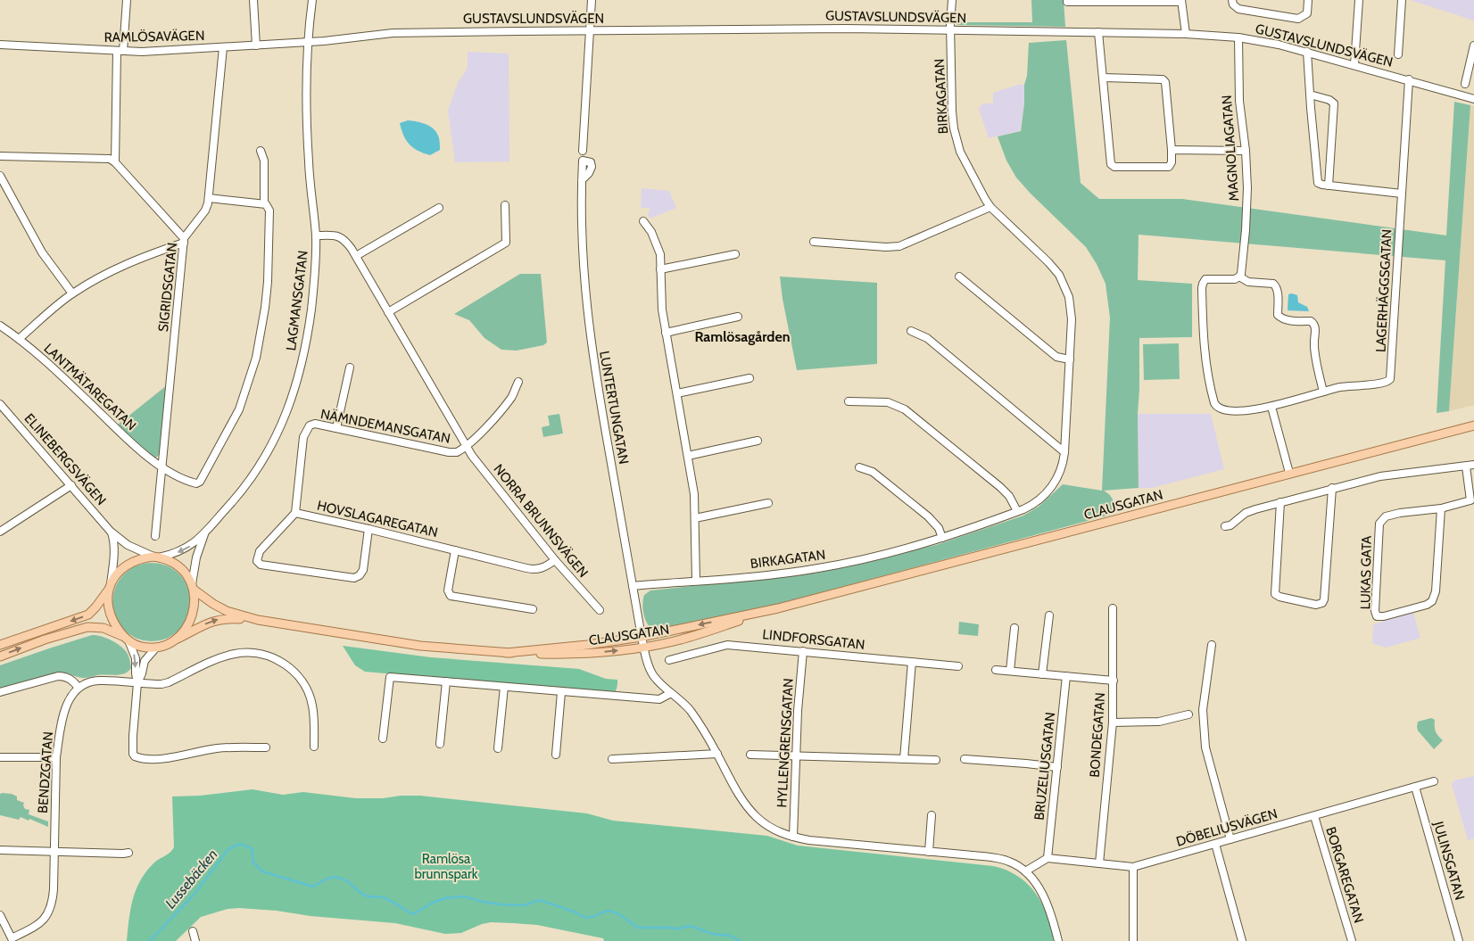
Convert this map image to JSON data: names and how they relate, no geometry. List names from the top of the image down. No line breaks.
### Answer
{"streets":{"main road":["CLAUSGATAN"],"street":["GUSTAVSLUNDSVÄGEN","RAMLÖSAVÄGEN","BIRKAGATAN","MAGNOLIAGATAN","SIGRIDSGATAN","LAGERHÄGGSGATAN","LAGMANSGATAN","LANTMÄTAREGATAN","LUNTERTUNGATAN","NÄMNDEMANSGATAN","ELINEBERGSVÄGEN","HOVSLAGAREGATAN","NORRA BRUNNSVÄGEN","LUKAS GATA","LINDFORSGATAN","BONDEGATAN","HYLLENGRENSGATAN","BRUZELIUSGATAN","BENDZGATAN","DÖBELIUSVÄGEN","JULINSGATAN","BORGAREGATAN"]},"crossings":[["GUSTAVSLUNDSVÄGEN","RAMLÖSAVÄGEN"],["GUSTAVSLUNDSVÄGEN","BIRKAGATAN"],["GUSTAVSLUNDSVÄGEN","MAGNOLIAGATAN"],["GUSTAVSLUNDSVÄGEN","LAGERHÄGGSGATAN"],["GUSTAVSLUNDSVÄGEN","LAGMANSGATAN"],["RAMLÖSAVÄGEN","SIGRIDSGATAN"],["RAMLÖSAVÄGEN","LAGMANSGATAN"],["BIRKAGATAN","LUNTERTUNGATAN"],["SIGRIDSGATAN","LANTMÄTAREGATAN"],["LAGMANSGATAN","ELINEBERGSVÄGEN"],["LAGMANSGATAN","CLAUSGATAN"],["LAGMANSGATAN","NORRA BRUNNSVÄGEN"],["LUNTERTUNGATAN","CLAUSGATAN"],["LUNTERTUNGATAN","HYLLENGRENSGATAN"],["NÄMNDEMANSGATAN","HOVSLAGAREGATAN"],["NÄMNDEMANSGATAN","NORRA BRUNNSVÄGEN"],["ELINEBERGSVÄGEN","CLAUSGATAN"],["HOVSLAGAREGATAN","NORRA BRUNNSVÄGEN"],["LINDFORSGATAN","HYLLENGRENSGATAN"],["BONDEGATAN","DÖBELIUSVÄGEN"],["BRUZELIUSGATAN","DÖBELIUSVÄGEN"],["DÖBELIUSVÄGEN","JULINSGATAN"],["DÖBELIUSVÄGEN","BORGAREGATAN"]],"districts":["Ramlösagården"],"water":["Lussebäcken"],"parks":["Ramlösa brunnspark"]}
